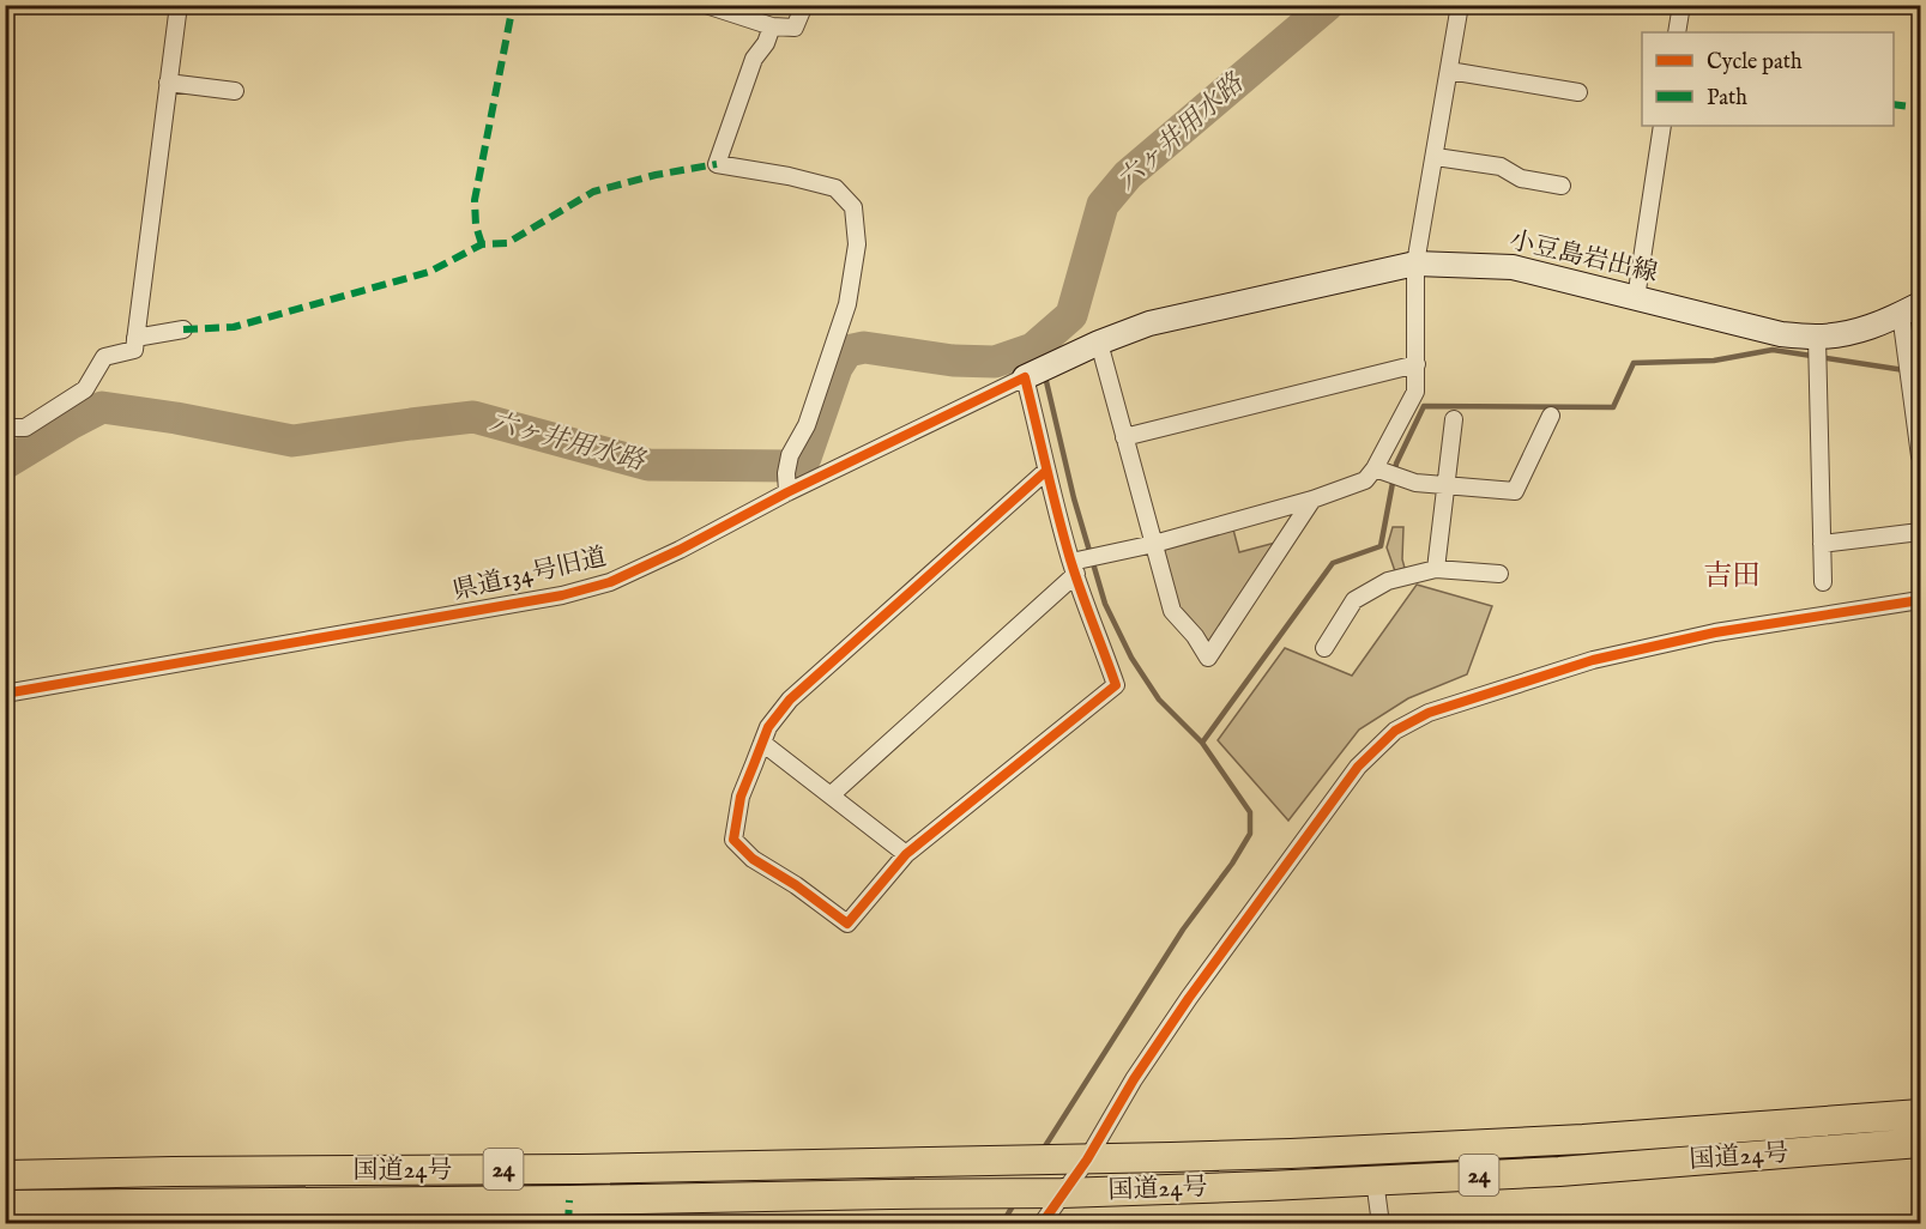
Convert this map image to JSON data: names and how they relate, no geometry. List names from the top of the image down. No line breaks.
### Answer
{"streets":{"highway":["国道24号","24"],"main road":["小豆島岩出線"],"street":["県道134号旧道"]},"crossings":[["小豆島岩出線","県道134号旧道"]],"districts":["吉田"],"water":["六ヶ井用水路"],"legend":["Cycle path","Path"]}
